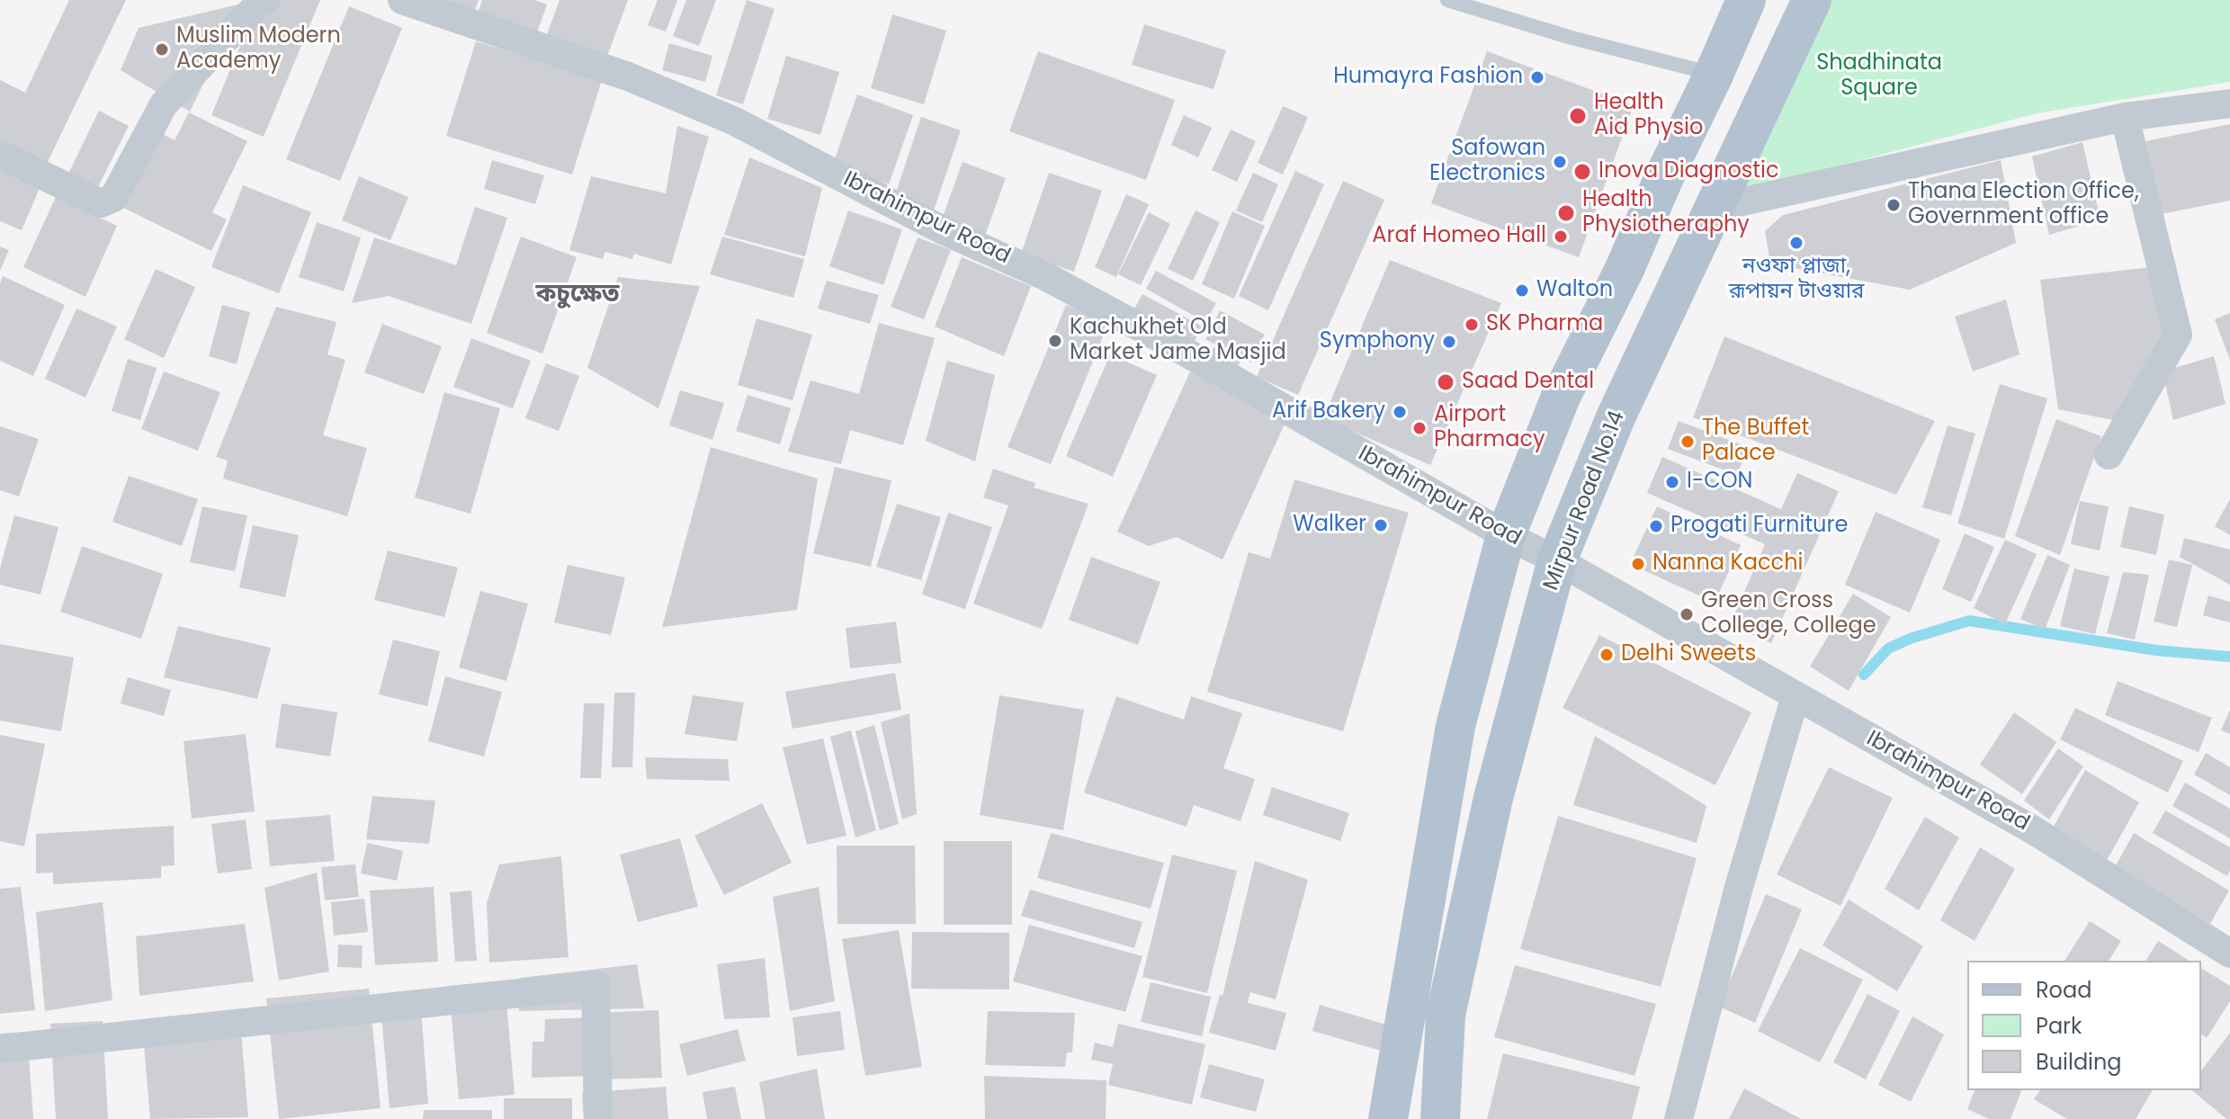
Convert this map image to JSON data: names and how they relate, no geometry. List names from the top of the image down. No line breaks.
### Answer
{"streets":{"main road":["Mirpur Road No.14"],"street":["Ibrahimpur Road"]},"crossings":[["Ibrahimpur Road","Mirpur Road No.14"]],"districts":["কচুক্ষেত"],"parks":["Shadhinata Square"],"places":["Muslim Modern Academy","Humayra Fashion","Health Aid Physio","Safowan Electronics","Inova Diagnostic","Thana Election Office, Government office","Health Physiotheraphy","Araf Homeo Hall","নওফা প্লাজা, রূপায়ন টাওয়ার","Walton","SK Pharma","Kachukhet Old Market Jame Masjid","Symphony","Saad Dental","Arif Bakery","Airport Pharmacy","The Buffet Palace","I-CON","Walker","Progati Furniture","Nanna Kacchi","Green Cross College, College","Delhi Sweets"],"legend":["Road","Park","Building"]}
